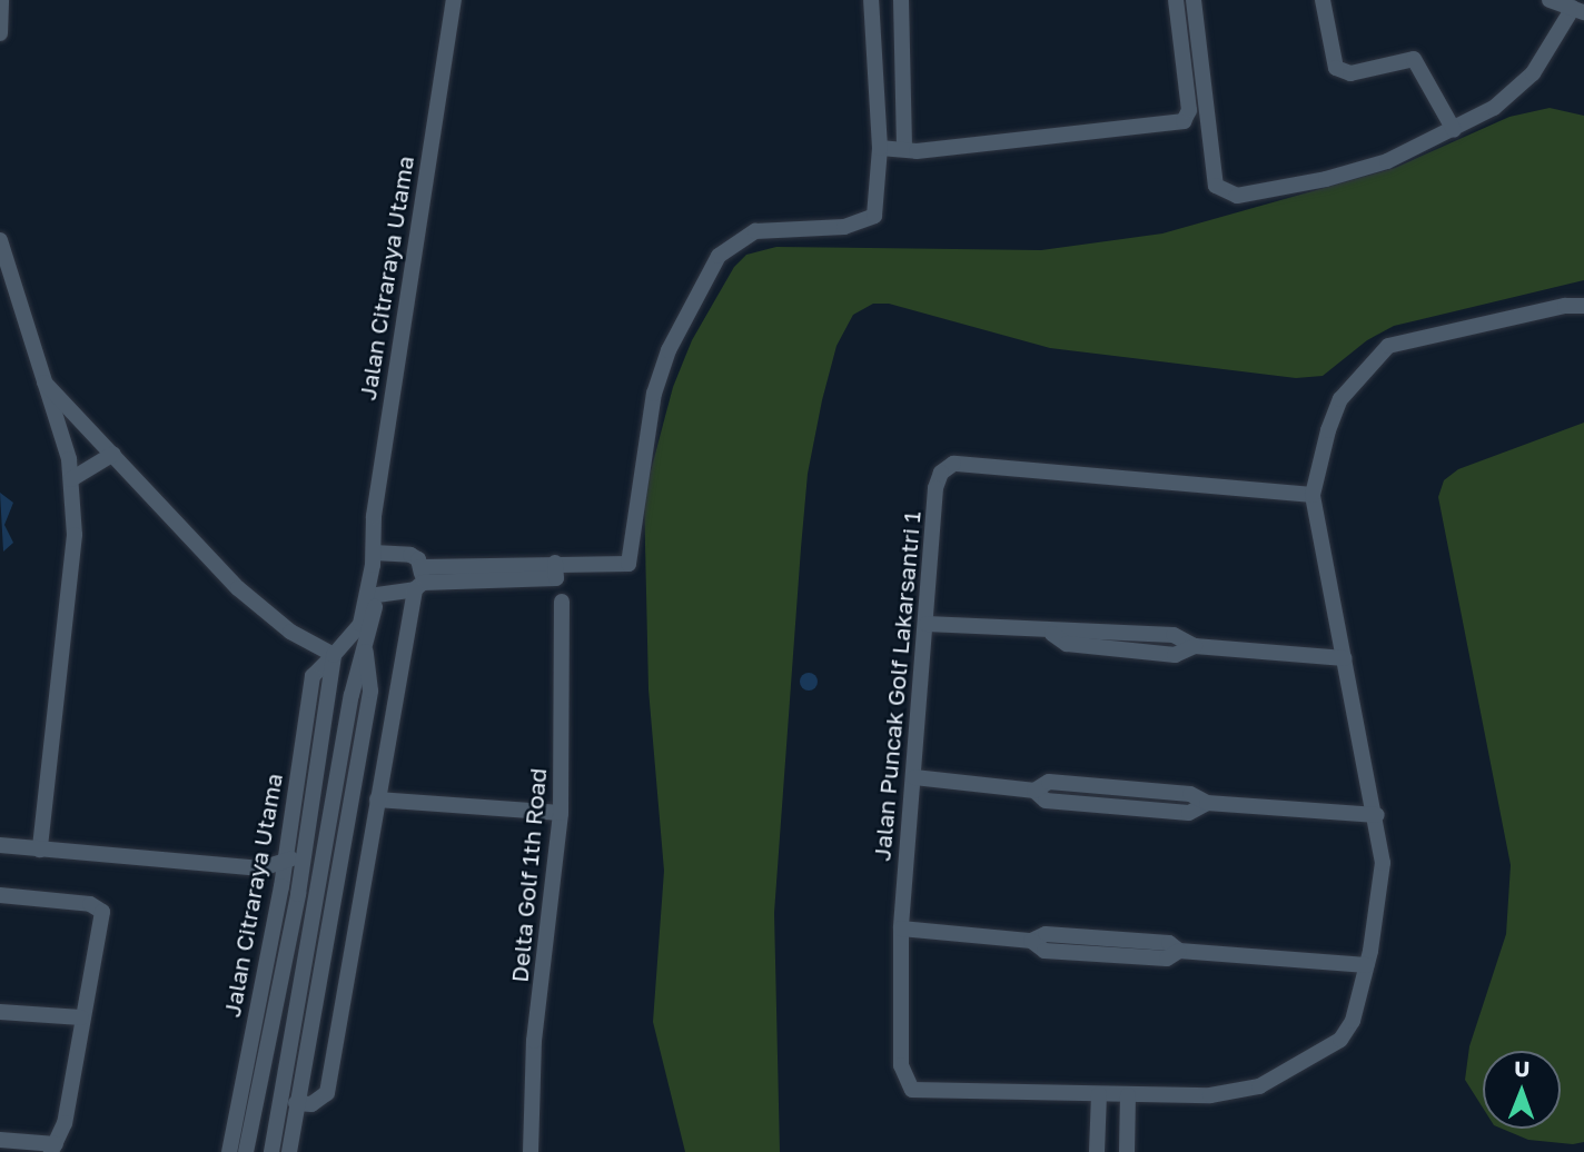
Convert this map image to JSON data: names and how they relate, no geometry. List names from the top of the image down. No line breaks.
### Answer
{"streets":{"street":["Jalan Citraraya Utama","Jalan Puncak Golf Lakarsantri 1","Delta Golf 1th Road"]},"north":"top"}
